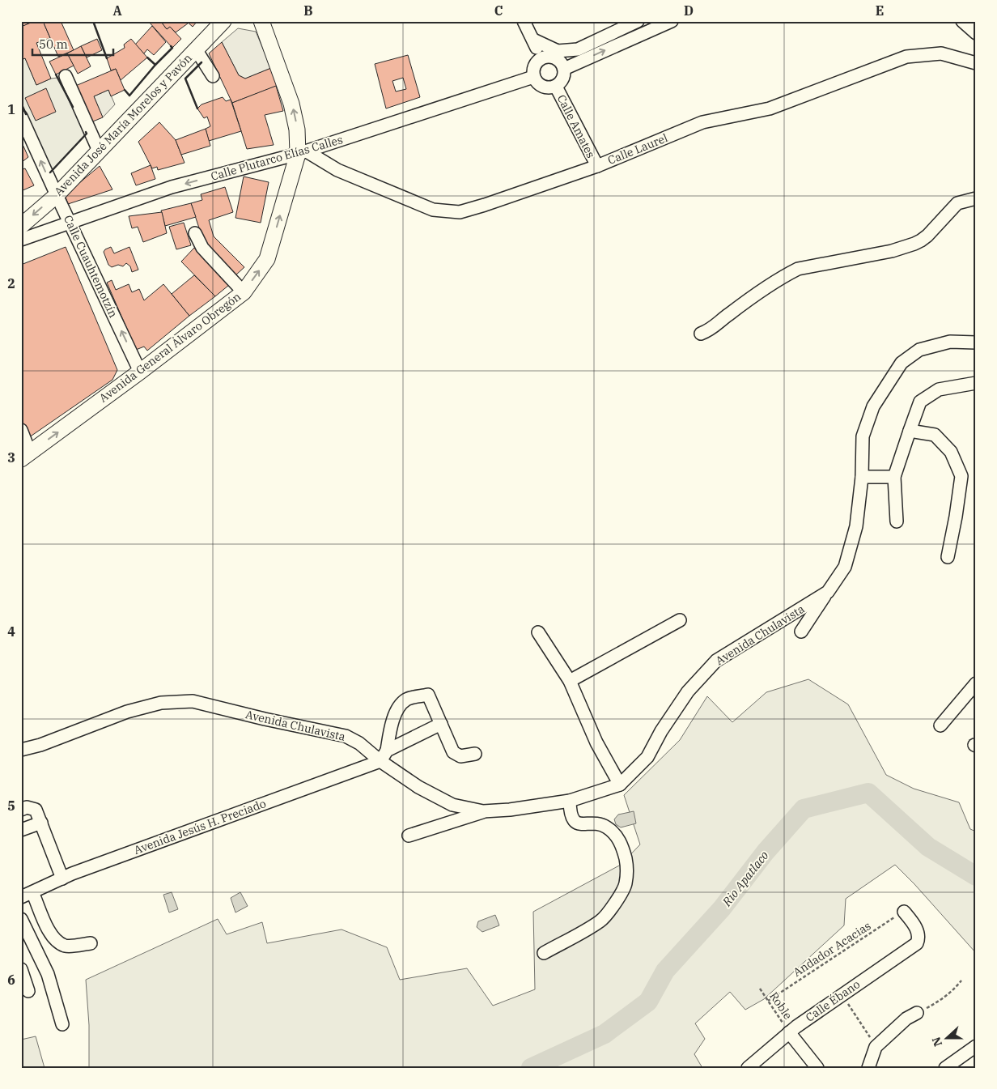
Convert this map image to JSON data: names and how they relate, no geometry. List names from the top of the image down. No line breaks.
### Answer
{"streets":{"main road":["Avenida José María Morelos y Pavón","Avenida General Álvaro Obregón"],"street":["Calle Amates","Calle Laurel","Calle Plutarco Elías Calles","Calle Cuauhtemotzín","Avenida Chulavista","Avenida Jesús H. Preciado","Calle Ébano"],"path":["Andador Acacias","Roble"]},"crossings":[["Avenida José María Morelos y Pavón","Calle Cuauhtemotzín"],["Calle Amates","Calle Laurel"],["Calle Amates","Calle Plutarco Elías Calles"],["Calle Laurel","Calle Plutarco Elías Calles"],["Calle Laurel","Avenida General Álvaro Obregón"],["Calle Plutarco Elías Calles","Calle Cuauhtemotzín"],["Calle Plutarco Elías Calles","Avenida General Álvaro Obregón"],["Calle Cuauhtemotzín","Avenida General Álvaro Obregón"],["Avenida Chulavista","Avenida Jesús H. Preciado"],["Andador Acacias","Calle Ébano"],["Andador Acacias","Roble"],["Calle Ébano","Roble"]],"one_way":["Calle Plutarco Elías Calles","Calle Cuauhtemotzín","Avenida General Álvaro Obregón"],"water":["Rio Apatlaco"],"scale_bar":"50 m","north":"left","grid":{"columns":["A","B","C","D","E"],"rows":["1","2","3","4","5","6"]}}
